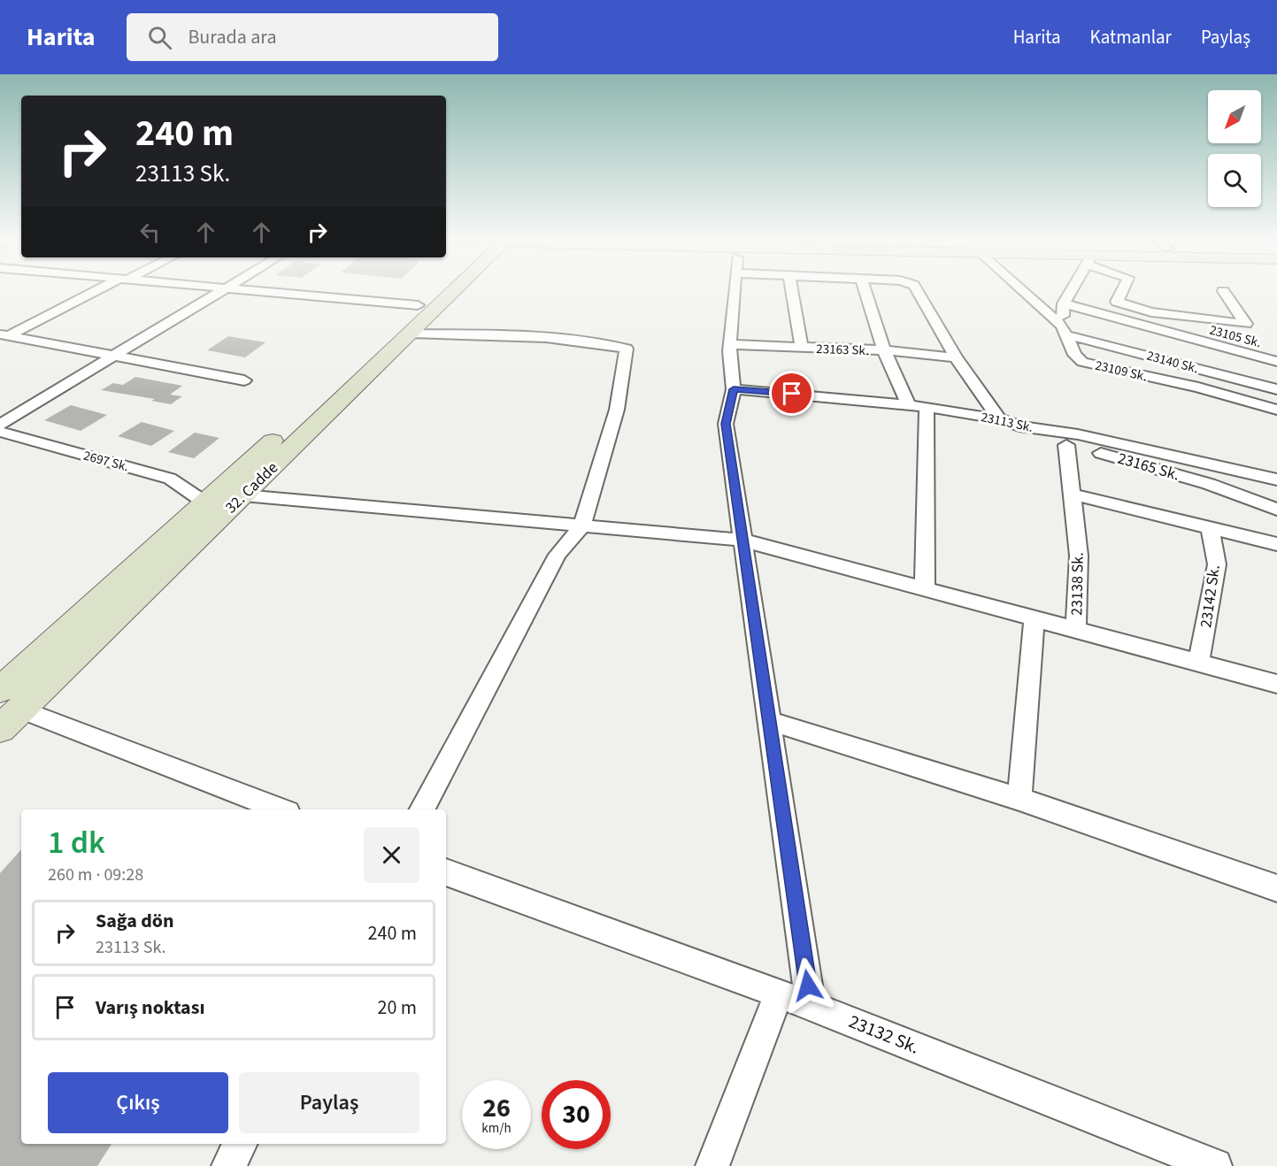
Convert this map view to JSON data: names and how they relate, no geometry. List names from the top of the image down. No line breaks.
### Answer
{"streets":{"main road":["32. Cadde"],"street":["23105 Sk.","23163 Sk.","23140 Sk.","23109 Sk.","23113 Sk.","2697 Sk.","23165 Sk.","23138 Sk.","23142 Sk.","23132 Sk."]},"crossings":[["23140 Sk.","23109 Sk."],["23113 Sk.","23165 Sk."],["2697 Sk.","32. Cadde"],["23165 Sk.","23138 Sk."],["23138 Sk.","23142 Sk."]],"north":"bottom left","page":{"header":"Harita","search":"Burada ara","nav":["Harita","Katmanlar","Paylaş"],"turn":["240 m","23113 Sk."],"heading":["1 dk","260 m · 09:28"],"list":[{"name":"Sağa dön","note":"23113 Sk.","value":"240 m"},{"name":"Varış noktası","value":"20 m"}],"buttons":["Çıkış","Paylaş"],"speed":"26 km/h","limit":"30"}}
